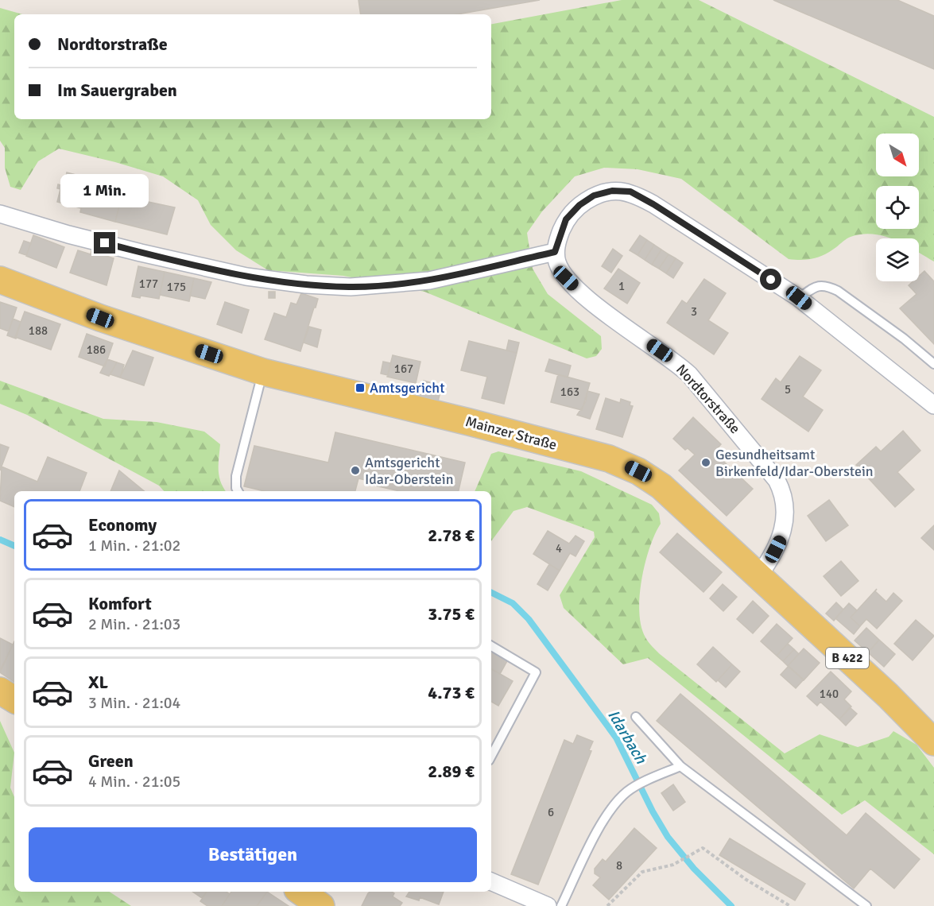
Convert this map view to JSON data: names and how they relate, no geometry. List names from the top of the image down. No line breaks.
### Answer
{"streets":{"main road":["Mainzer Straße","B 422"],"street":["Nordtorstraße"]},"crossings":[["Nordtorstraße","Mainzer Straße"]],"water":["Idarbach"],"places":{"transit":["Amtsgericht"],"other":["Gesundheitsamt Birkenfeld/Idar-Oberstein","Amtsgericht Idar-Oberstein"]},"house_numbers":["177","1","175","3","188","186","167","5","163","4","140","6","8"],"north":"bottom right","page":{"banner":["Nordtorstraße","Im Sauergraben"],"bubble":"1 Min.","list":[{"name":"Economy","note":"1 Min. · 21:02","value":"2.78 €"},{"name":"Komfort","note":"2 Min. · 21:03","value":"3.75 €"},{"name":"XL","note":"3 Min. · 21:04","value":"4.73 €"},{"name":"Green","note":"4 Min. · 21:05","value":"2.89 €"}],"buttons":"Bestätigen"}}
